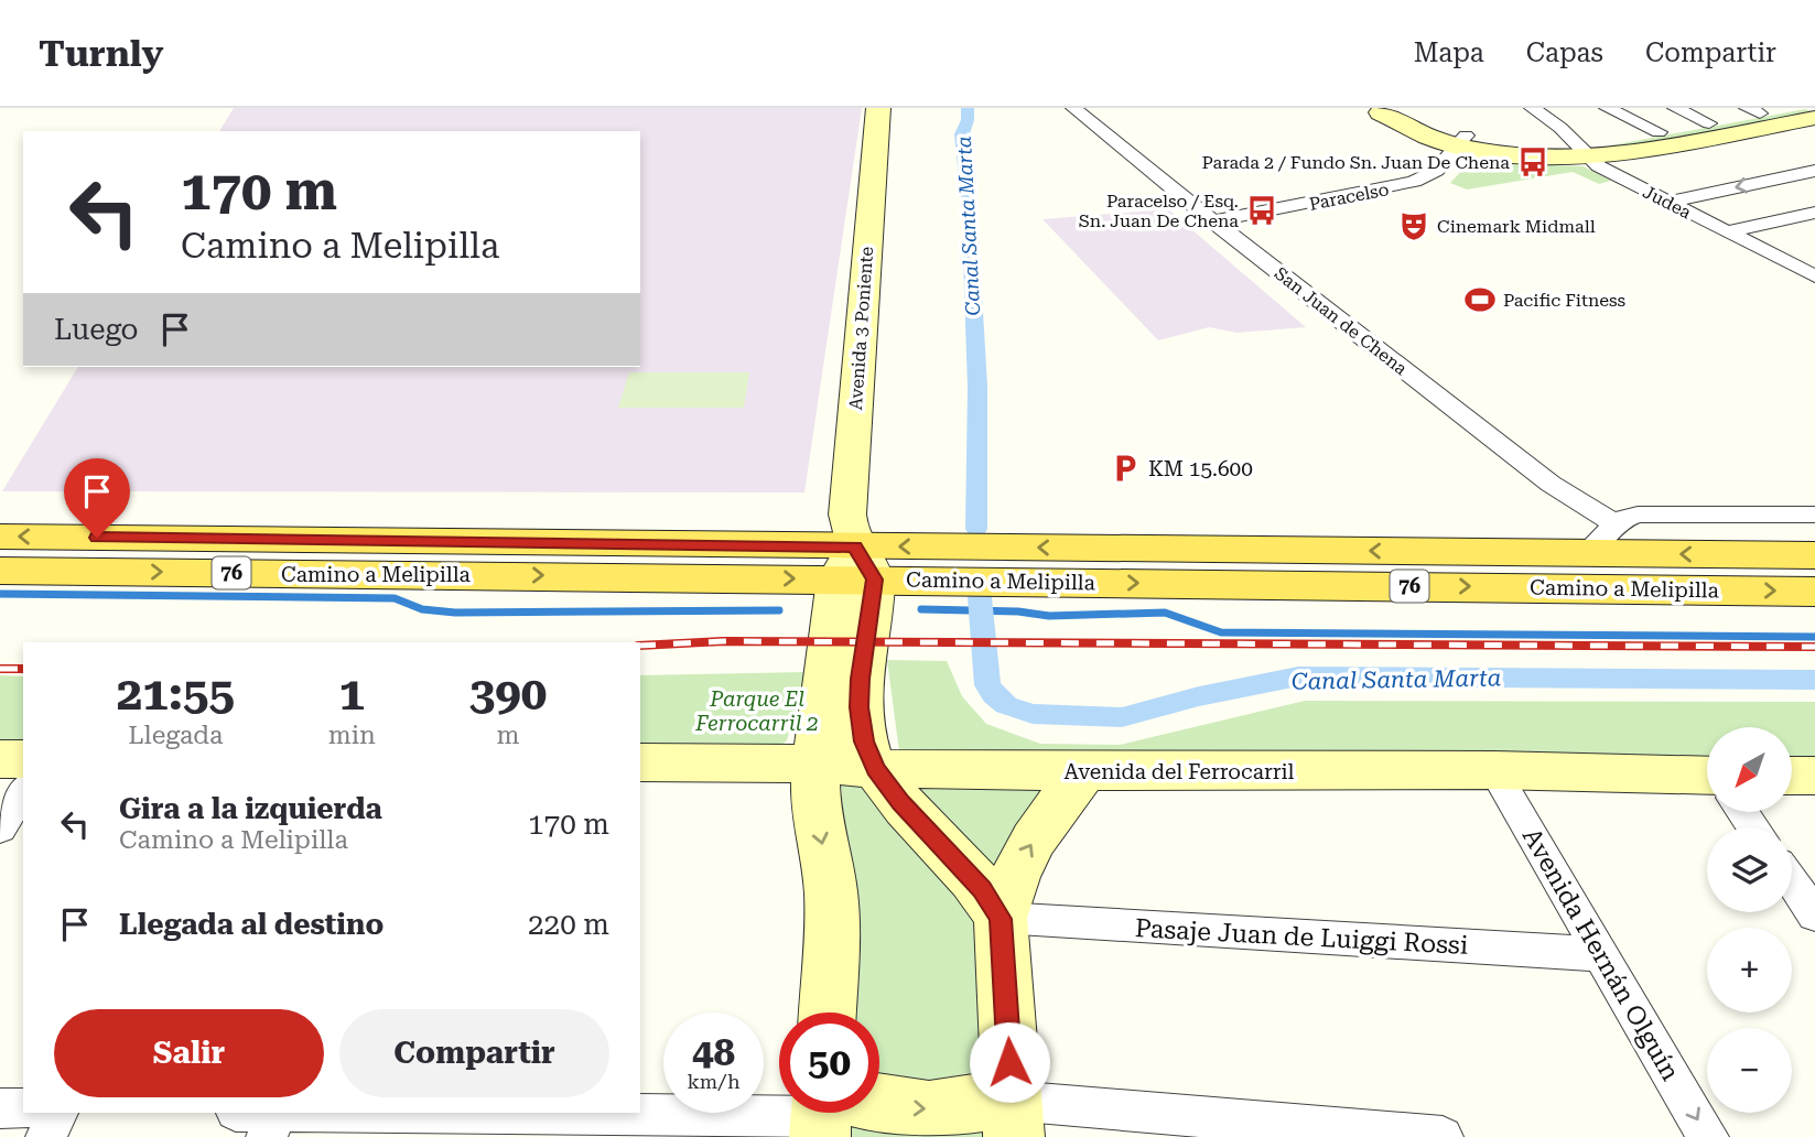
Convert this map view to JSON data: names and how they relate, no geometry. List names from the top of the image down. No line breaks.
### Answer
{"streets":{"main road":["76","Camino a Melipilla"],"street":["Paracelso","Judea","San Juan de Chena","Avenida 3 Poniente","Avenida del Ferrocarril","Pasaje Juan de Luiggi Rossi","Avenida Hernán Olguín"]},"crossings":[["Paracelso","San Juan de Chena"],["Avenida 3 Poniente","Camino a Melipilla"],["Avenida 3 Poniente","Avenida del Ferrocarril"],["Avenida 3 Poniente","Pasaje Juan de Luiggi Rossi"],["Avenida del Ferrocarril","Avenida Hernán Olguín"],["Pasaje Juan de Luiggi Rossi","Avenida Hernán Olguín"]],"one_way":["Avenida Hernán Olguín"],"water":["Canal Santa Marta"],"parks":["Parque El Ferrocarril 2"],"places":{"bus stop":["Parada 2 / Fundo Sn. Juan De Chena","Paracelso / Esq. Sn. Juan De Chena"],"theatre":["Cinemark Midmall"],"sports":["Pacific Fitness"],"parking":["KM 15.600"]},"north":"bottom left","page":{"header":"Turnly","nav":["Mapa","Capas","Compartir"],"turn":["170 m","Camino a Melipilla"],"then":"Luego","eta":["21:55","Llegada","1","min","390","m"],"map_buttons":["+","−"],"list":[{"name":"Gira a la izquierda","note":"Camino a Melipilla","value":"170 m"},{"name":"Llegada al destino","value":"220 m"}],"buttons":["Salir","Compartir"],"speed":"48 km/h","limit":"50"}}
